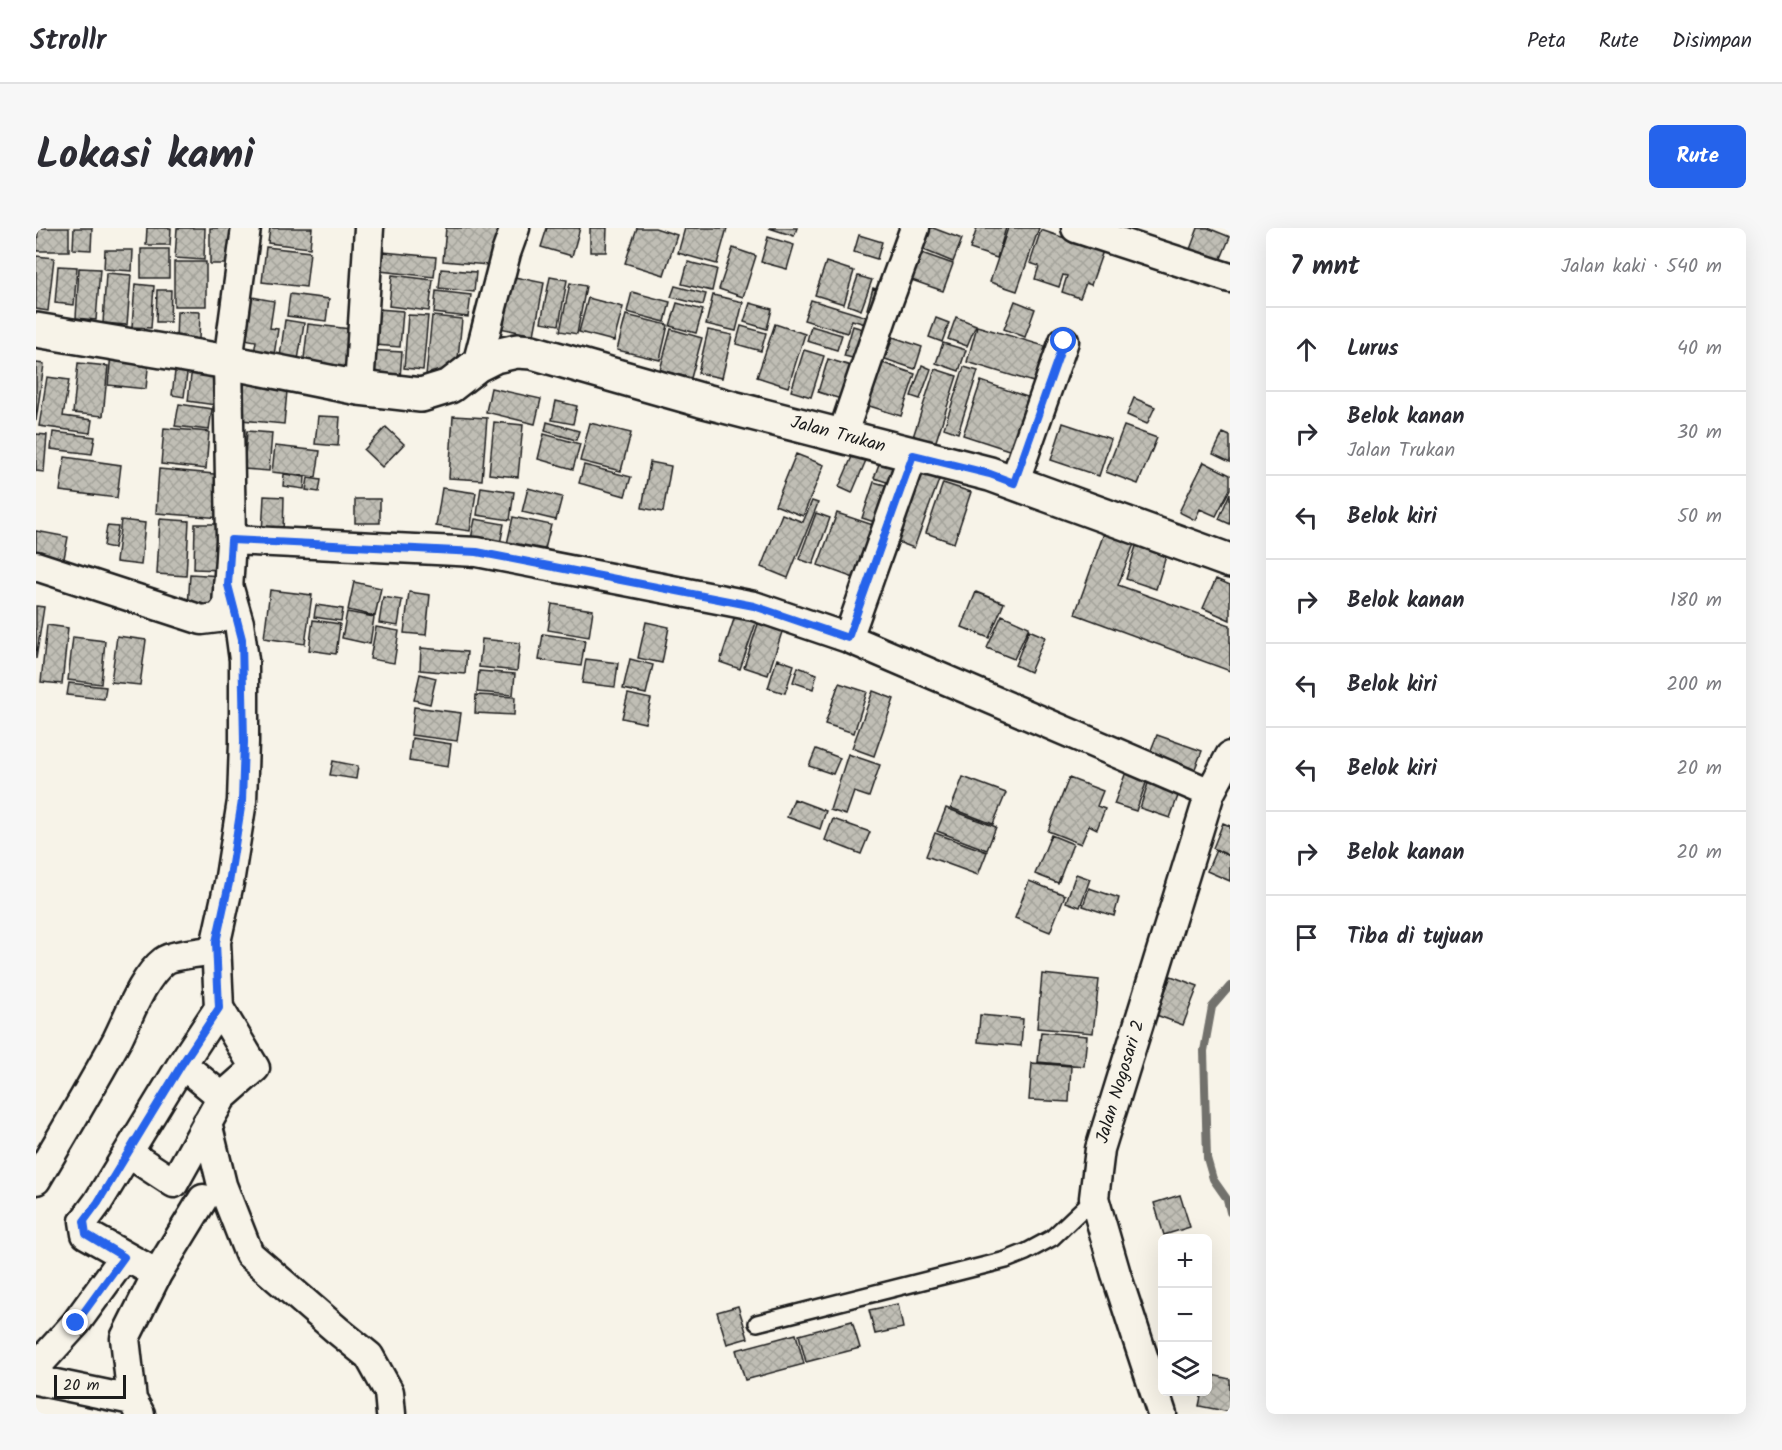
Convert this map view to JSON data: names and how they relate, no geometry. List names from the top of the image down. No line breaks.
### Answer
{"streets":{"street":["Jalan Trukan","Jalan Nogosari 2"]},"scale_bar":"20 m","page":{"header":"Strollr","nav":["Peta","Rute","Disimpan"],"title":"Lokasi kami","buttons":"Rute","heading":["7 mnt","Jalan kaki · 540 m"],"list":[["Lurus","40 m"],["Belok kanan","Jalan Trukan","30 m"],["Belok kiri","50 m"],["Belok kanan","180 m"],["Belok kiri","200 m"],["Belok kiri","20 m"],["Belok kanan","20 m"],"Tiba di tujuan"],"map_buttons":["+","−"],"scale":"20 m"}}
